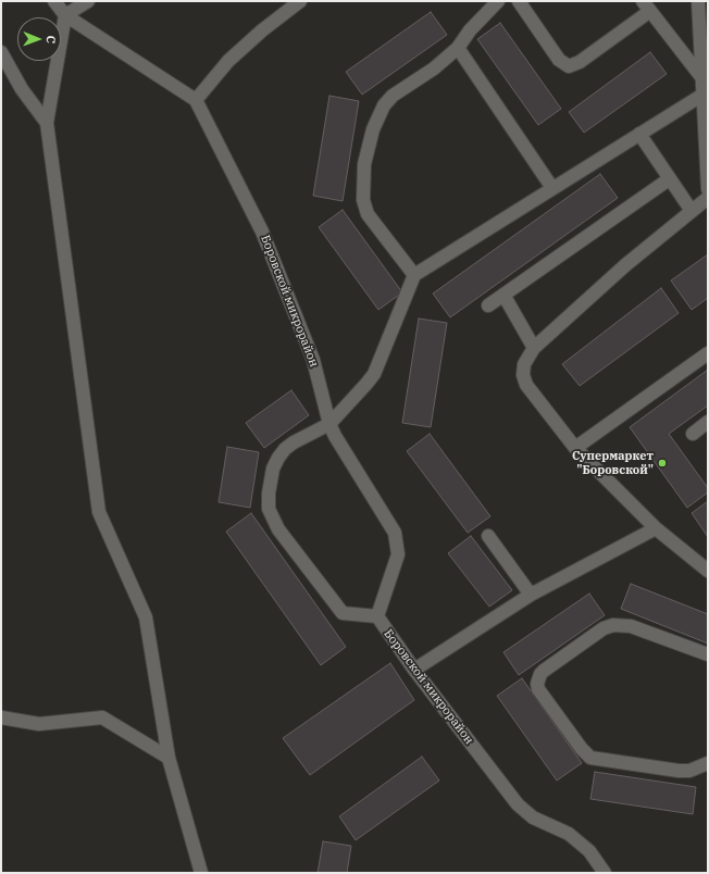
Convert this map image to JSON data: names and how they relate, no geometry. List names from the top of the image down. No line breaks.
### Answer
{"streets":{"street":["Боровской микрорайон"]},"places":["Супермаркет \"Боровской\""],"north":"right"}
